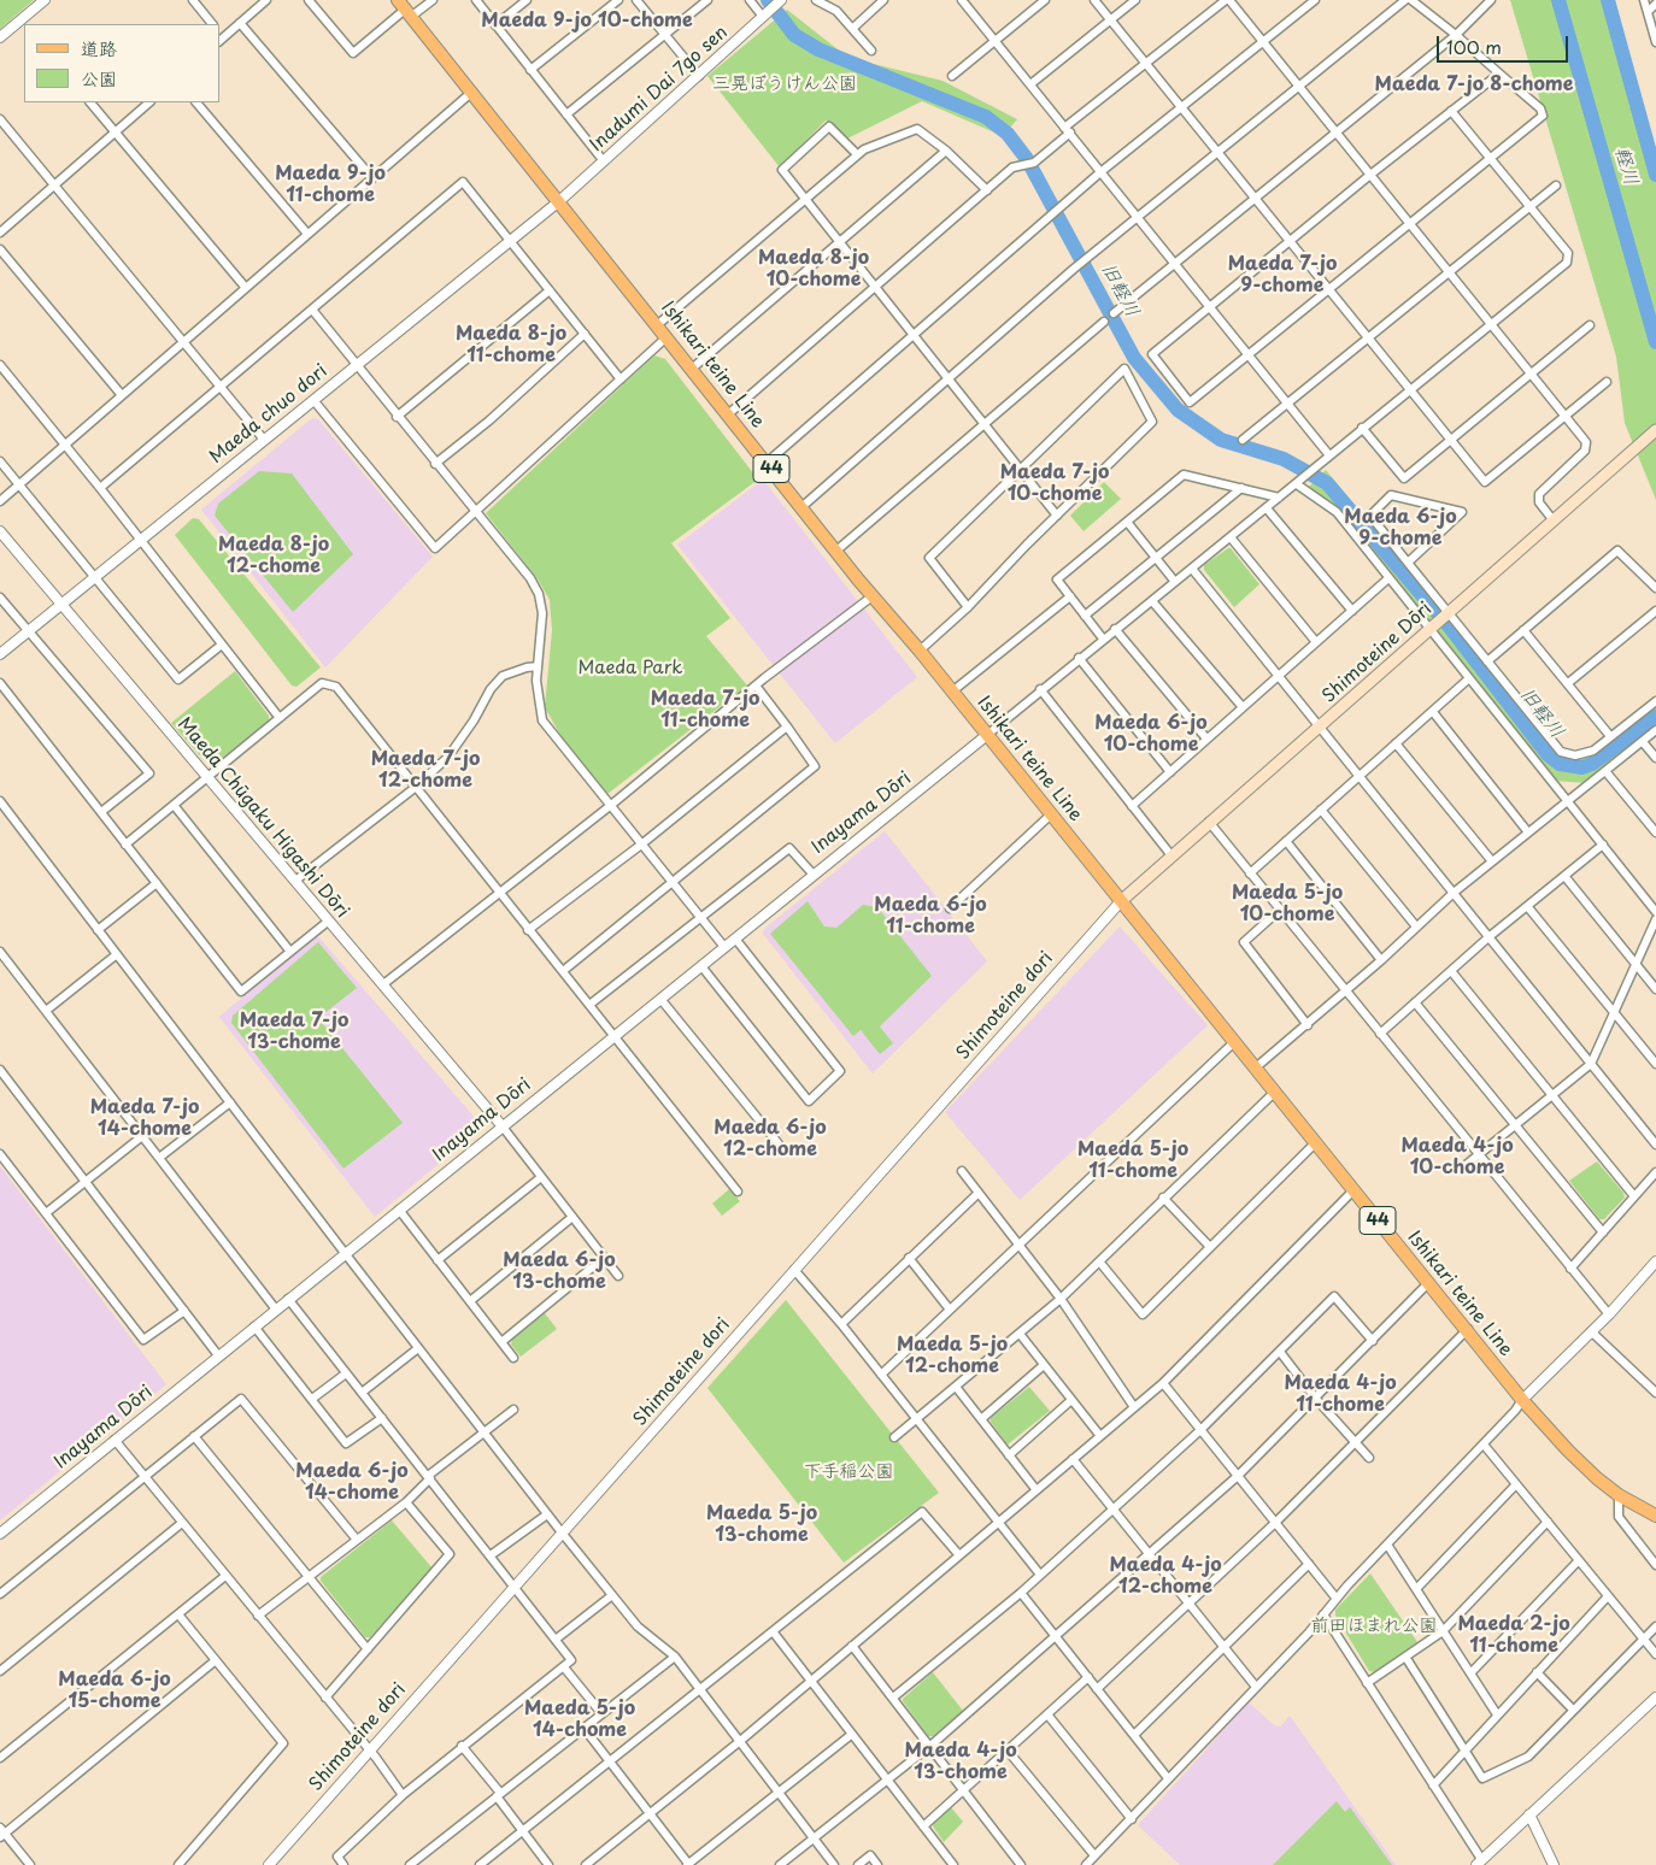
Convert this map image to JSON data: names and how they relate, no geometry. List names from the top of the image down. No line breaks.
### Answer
{"streets":{"main road":["Ishikari teine Line","44","Shimoteine Dōri"],"street":["Inadumi Dai 7go sen","Maeda chuo dori","Inayama Dōri","Maeda Chūgaku Higashi Dōri","Shimoteine dori"]},"crossings":[["Inadumi Dai 7go sen","Ishikari teine Line"],["Inadumi Dai 7go sen","Maeda chuo dori"],["Ishikari teine Line","Maeda chuo dori"],["Ishikari teine Line","Shimoteine Dōri"],["Ishikari teine Line","Inayama Dōri"],["Ishikari teine Line","Shimoteine dori"],["Maeda chuo dori","Maeda Chūgaku Higashi Dōri"],["Shimoteine Dōri","Shimoteine dori"],["Inayama Dōri","Maeda Chūgaku Higashi Dōri"]],"districts":["Maeda 9-jo 10-chome","Maeda 7-jo 8-chome","Maeda 9-jo 11-chome","Maeda 8-jo 10-chome","Maeda 7-jo 9-chome","Maeda 8-jo 11-chome","Maeda 7-jo 10-chome","Maeda 6-jo 9-chome","Maeda 8-jo 12-chome","Maeda 7-jo 11-chome","Maeda 6-jo 10-chome","Maeda 7-jo 12-chome","Maeda 5-jo 10-chome","Maeda 6-jo 11-chome","Maeda 7-jo 13-chome","Maeda 7-jo 14-chome","Maeda 6-jo 12-chome","Maeda 4-jo 10-chome","Maeda 5-jo 11-chome","Maeda 6-jo 13-chome","Maeda 5-jo 12-chome","Maeda 4-jo 11-chome","Maeda 6-jo 14-chome","Maeda 5-jo 13-chome","Maeda 4-jo 12-chome","Maeda 2-jo 11-chome","Maeda 6-jo 15-chome","Maeda 5-jo 14-chome","Maeda 4-jo 13-chome"],"water":["軽川","旧軽川"],"parks":["三晃ぼうけん公園","Maeda Park","下手稲公園","前田ほまれ公園"],"legend":["道路","公園"],"scale_bar":"100 m"}
